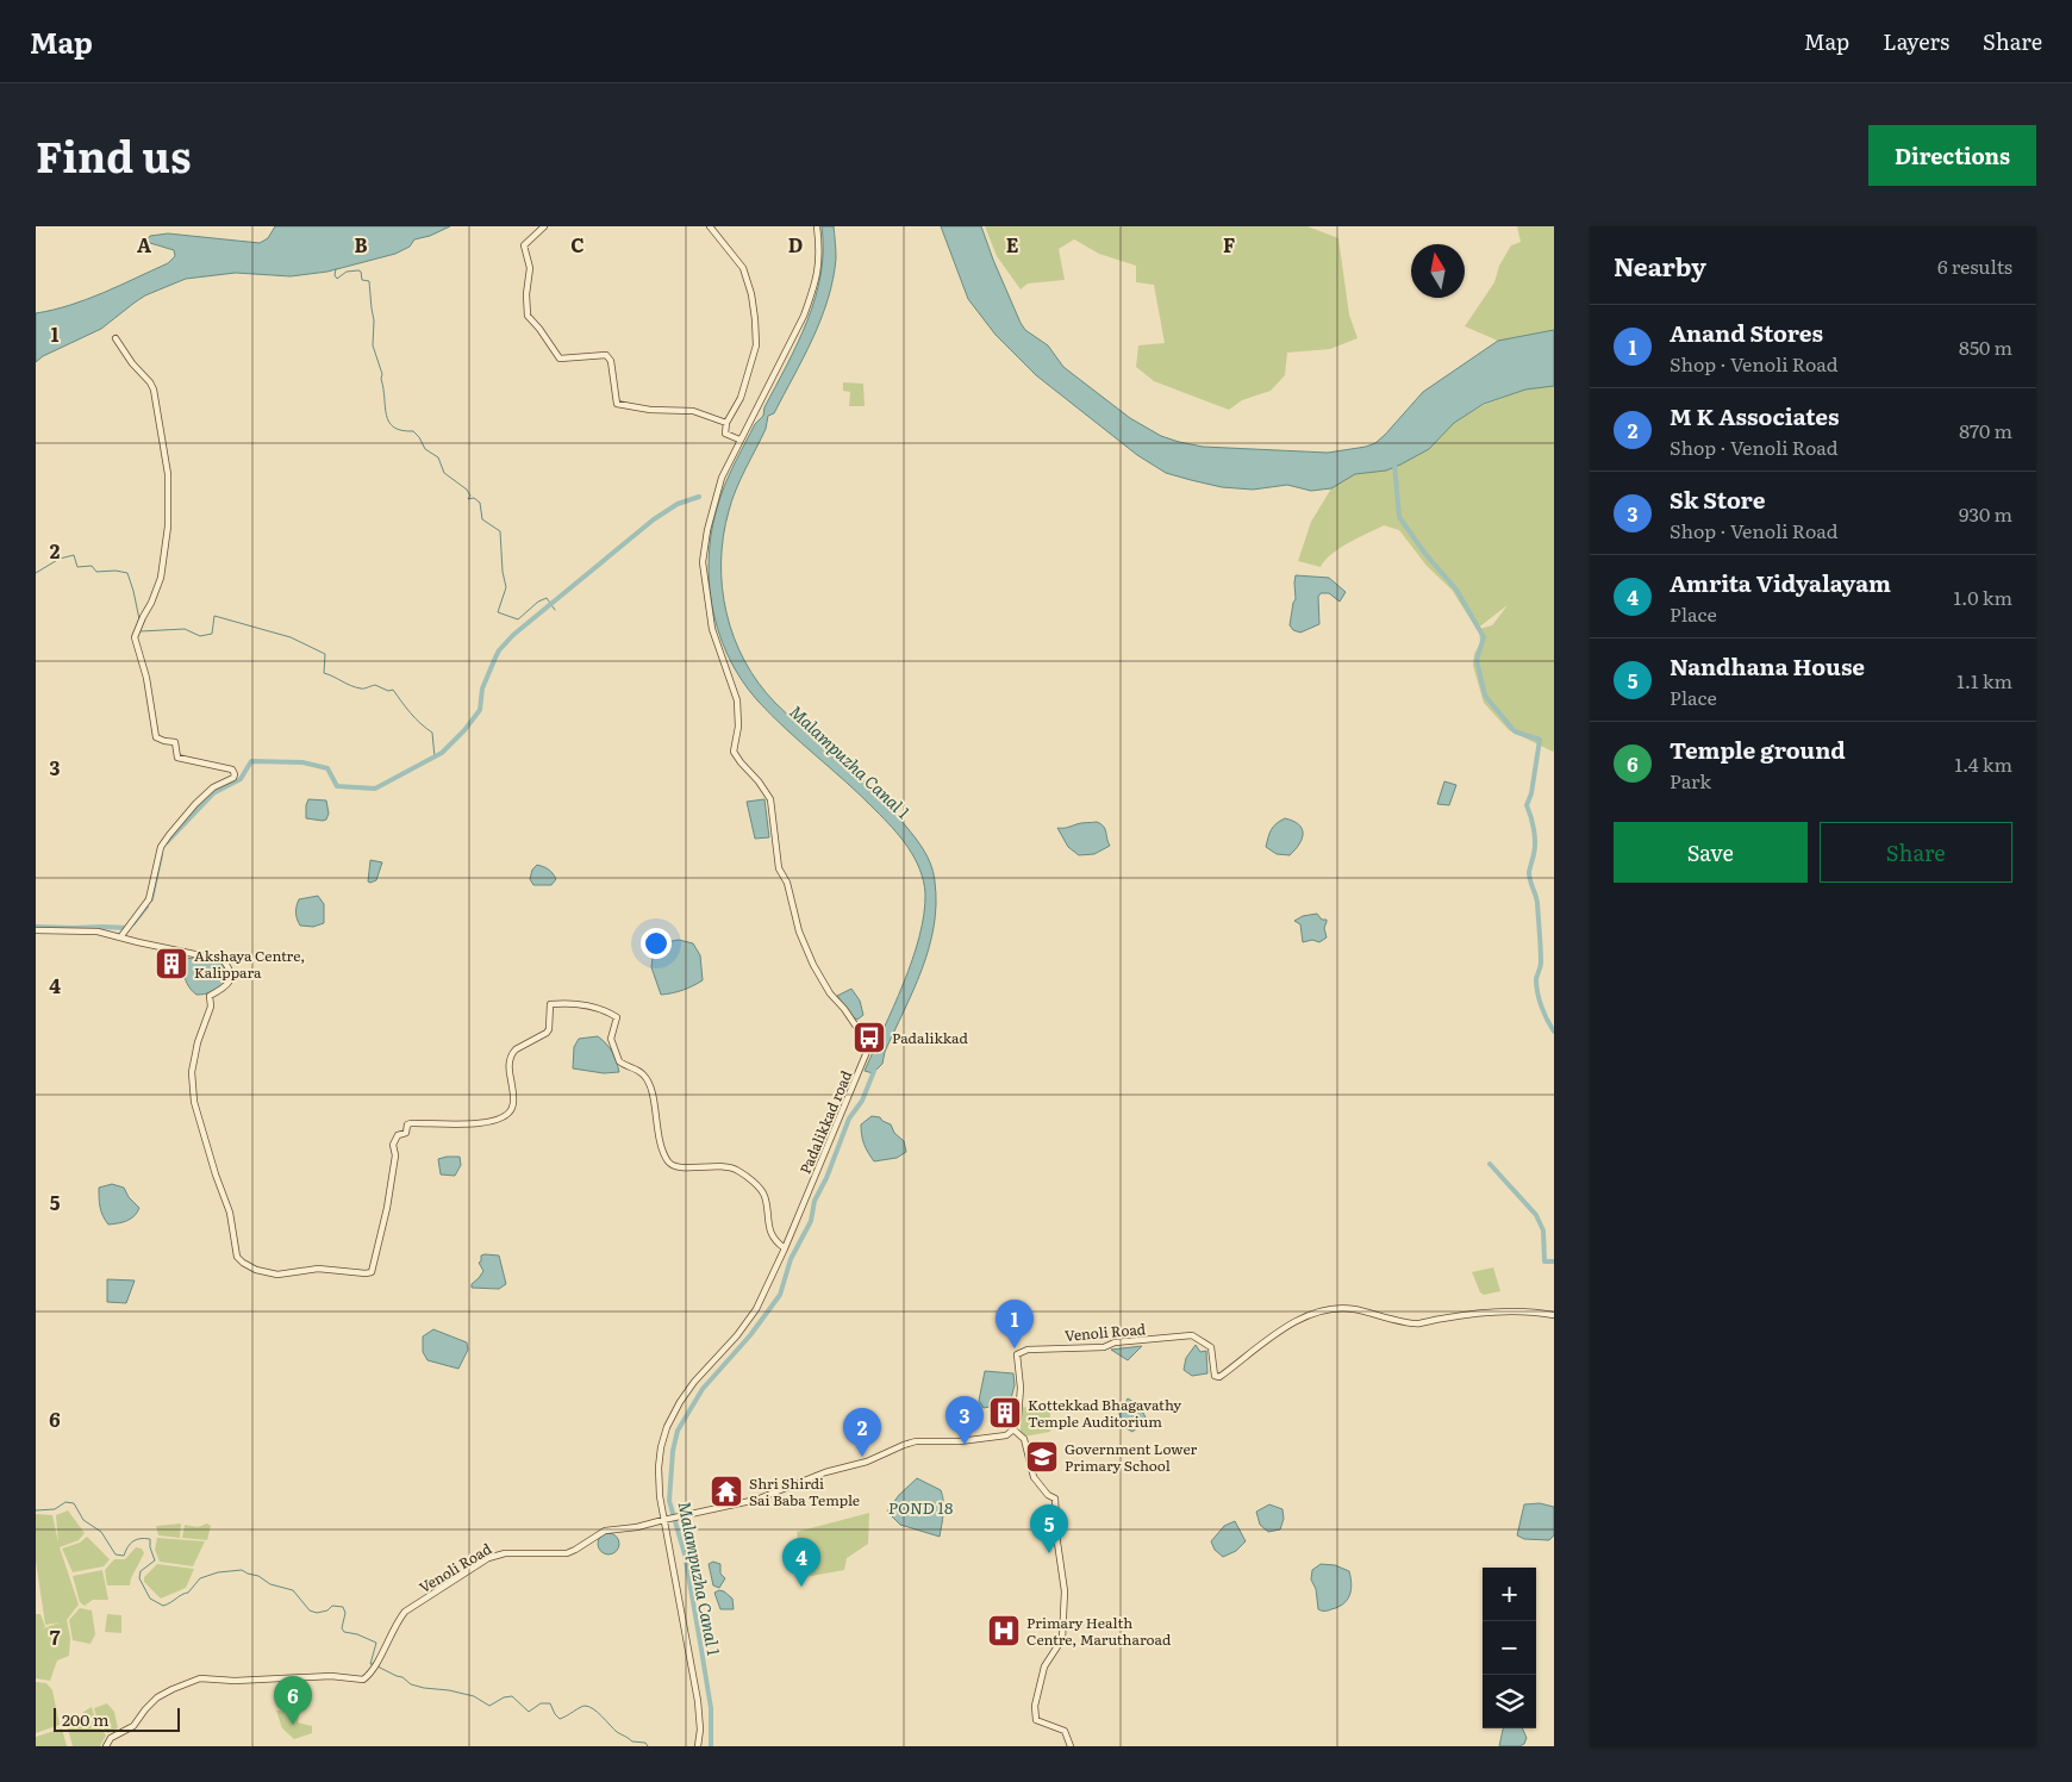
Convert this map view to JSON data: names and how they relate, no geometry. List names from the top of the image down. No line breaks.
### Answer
{"streets":{"street":["Padalikkad road","Venoli Road"]},"crossings":[["Padalikkad road","Venoli Road"]],"water":["Malampuzha Canal 1","POND 18"],"places":{"building":["Akshaya Centre, Kalippara","Kottekkad Bhagavathy Temple Auditorium"],"bus stop":["Padalikkad"],"school or university":["Government Lower Primary School"],"temple":["Shri Shirdi Sai Baba Temple"],"hospital":["Primary Health Centre, Marutharoad"]},"scale_bar":"200 m","north":"top","page":{"header":"Map","nav":["Map","Layers","Share"],"title":"Find us","buttons":["Directions",["Save","Share"]],"heading":["Nearby","6 results"],"list":[{"mark":"1","name":"Anand Stores","note":"Shop · Venoli Road","value":"850 m"},{"mark":"2","name":"M K Associates","note":"Shop · Venoli Road","value":"870 m"},{"mark":"3","name":"Sk Store","note":"Shop · Venoli Road","value":"930 m"},{"mark":"4","name":"Amrita Vidyalayam","note":"Place","value":"1.0 km"},{"mark":"5","name":"Nandhana House","note":"Place","value":"1.1 km"},{"mark":"6","name":"Temple ground","note":"Park","value":"1.4 km"}],"pins":["1","3","2","5","4","6"],"map_buttons":["+","−"],"scale":"200 m"},"grid":{"columns":["A","B","C","D","E","F"],"rows":["1","2","3","4","5","6","7"]}}
